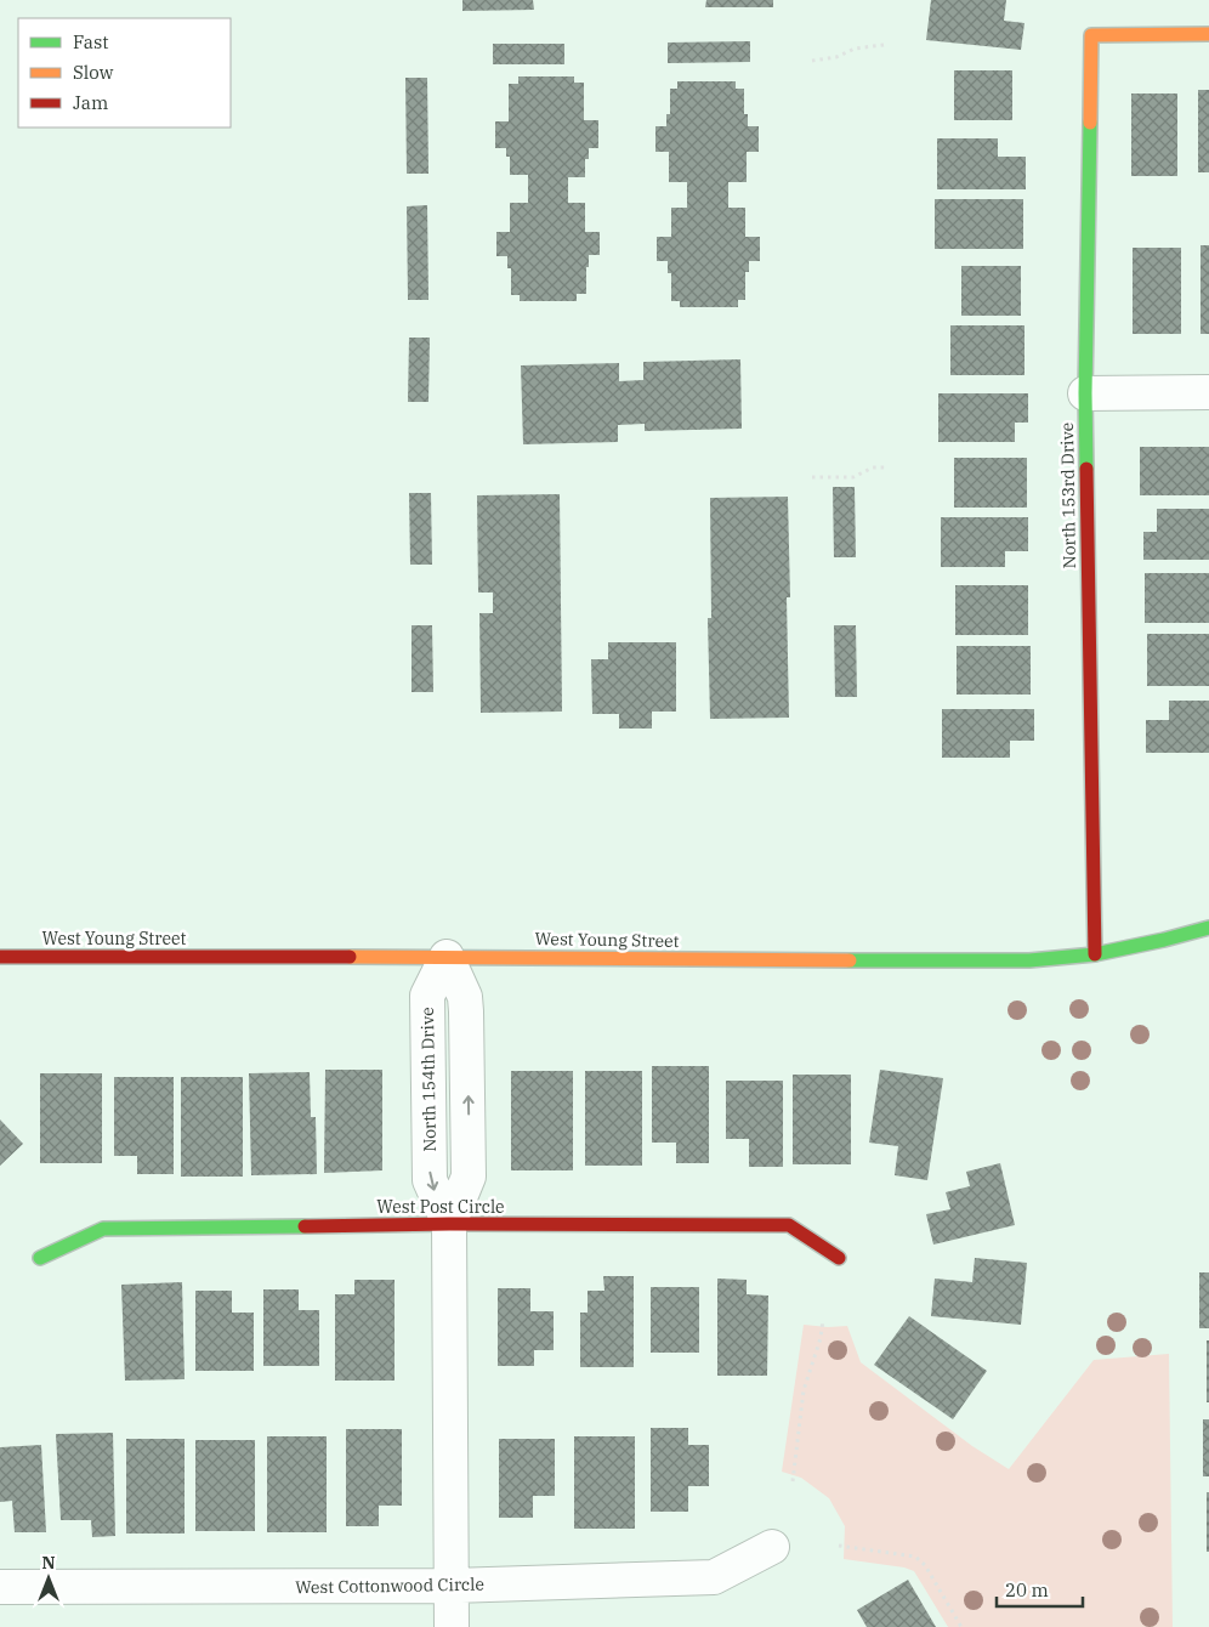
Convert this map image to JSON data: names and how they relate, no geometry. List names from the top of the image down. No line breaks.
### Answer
{"streets":{"street":["North 153rd Drive","West Young Street","North 154th Drive","West Post Circle","West Cottonwood Circle"]},"crossings":[["North 153rd Drive","West Young Street"],["West Young Street","North 154th Drive"],["North 154th Drive","West Post Circle"],["North 154th Drive","West Cottonwood Circle"]],"legend":["Fast","Slow","Jam"],"scale_bar":"20 m","north":"top"}
